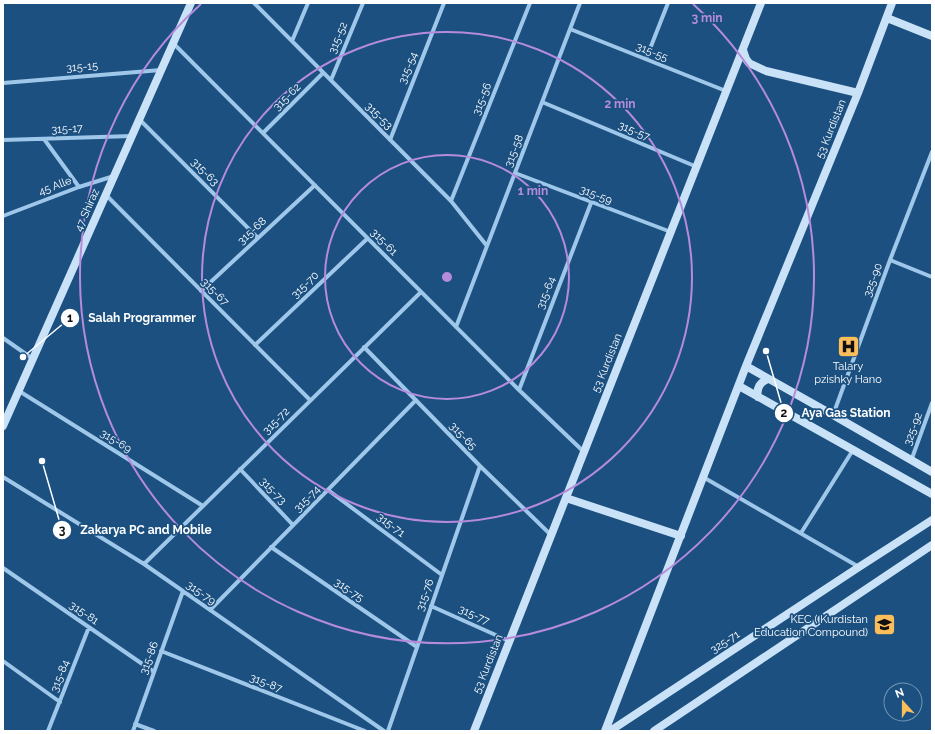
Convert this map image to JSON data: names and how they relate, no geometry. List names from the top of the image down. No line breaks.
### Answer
{"streets":{"main road":["53 Kurdistan","47 Shiraz","325-71"],"street":["315-52","315-55","315-15","315-54","315-62","315-56","315-53","315-17","315-57","315-58","315-63","45 Alle","315-59","315-68","315-61","325-90","315-70","315-67","315-64","315-72","325-92","315-65","315-69","315-73","315-74","315-71","315-75","315-79","315-76","315-81","315-77","315-86","315-84","315-87"]},"crossings":[["315-52","315-53"],["315-55","53 Kurdistan"],["315-55","315-58"],["315-15","47 Shiraz"],["315-54","315-53"],["315-62","315-53"],["315-62","315-61"],["315-56","315-53"],["315-53","315-58"],["315-17","47 Shiraz"],["53 Kurdistan","315-57"],["53 Kurdistan","315-59"],["53 Kurdistan","315-61"],["53 Kurdistan","315-65"],["53 Kurdistan","315-77"],["315-57","315-58"],["315-58","315-59"],["315-58","315-61"],["315-63","47 Shiraz"],["315-63","315-68"],["45 Alle","47 Shiraz"],["315-59","315-64"],["47 Shiraz","315-61"],["47 Shiraz","315-67"],["47 Shiraz","315-69"],["315-68","315-61"],["315-68","315-67"],["315-61","315-70"],["315-61","315-64"],["315-61","315-72"],["315-70","315-67"],["315-67","315-72"],["315-72","315-65"],["315-72","315-69"],["315-72","315-73"],["315-72","315-79"],["315-65","315-74"],["315-65","315-76"],["315-73","315-74"],["315-74","315-71"],["315-74","315-75"],["315-74","315-79"],["315-71","315-76"],["315-75","315-76"],["315-79","315-86"],["315-76","315-77"],["315-81","315-86"],["315-81","315-84"],["315-86","315-87"]],"places":{"hospital":["Talary pzishky Hano"],"other":["Aya Gas Station","Salah Programmer","Zakarya PC and Mobile"],"school or university":["KEC ( Kurdistan Education Compound)"]},"north":"top","rings":["3 min","2 min","1 min"]}
